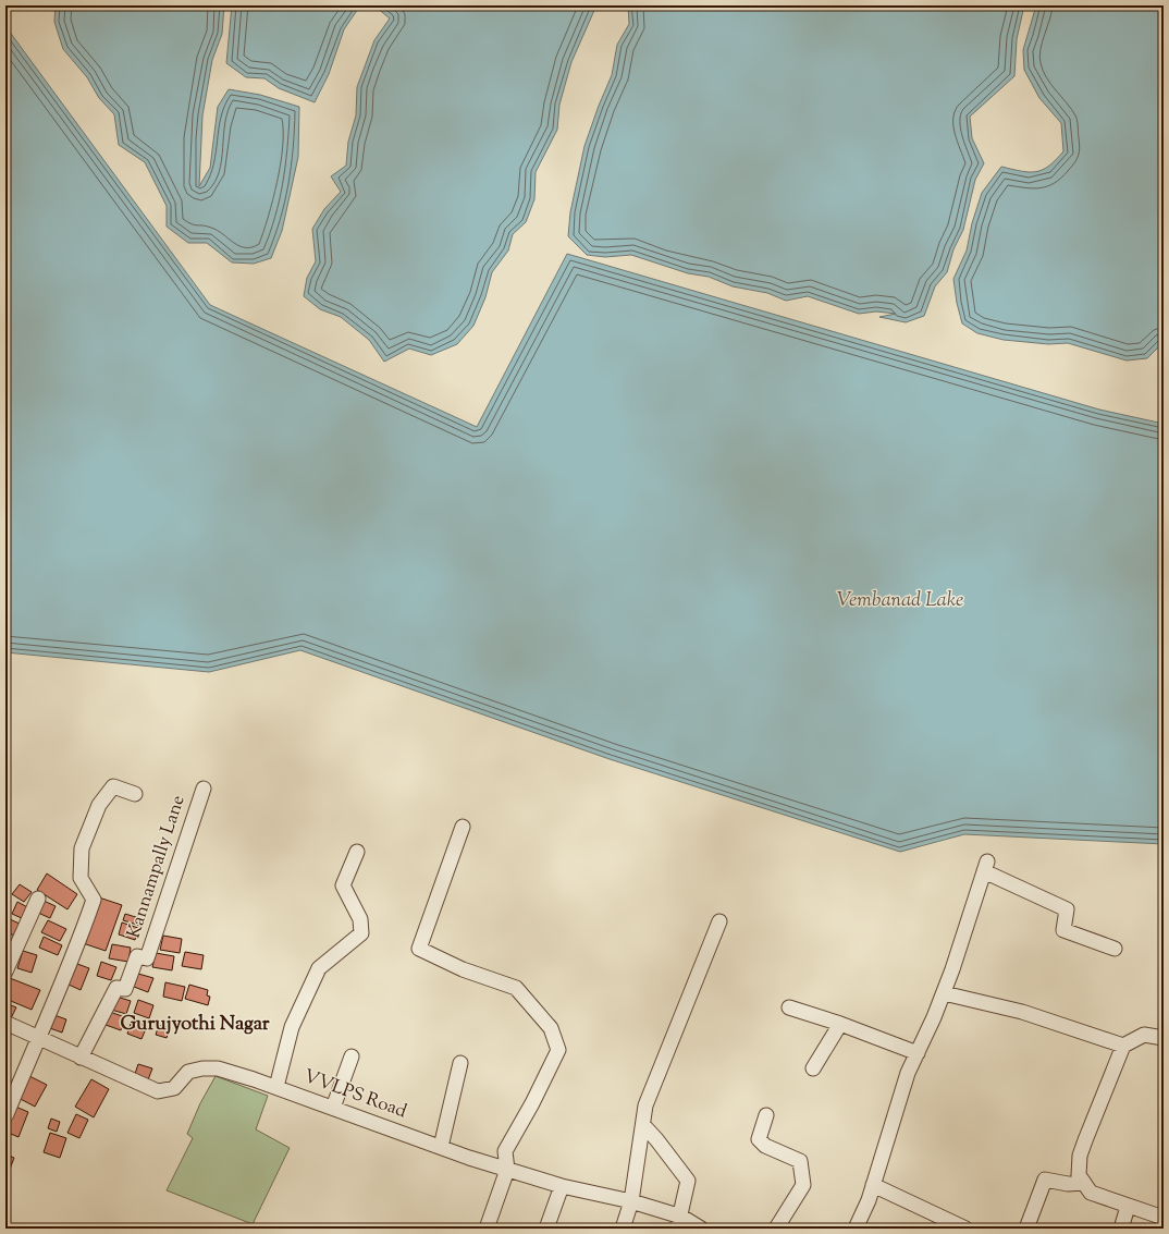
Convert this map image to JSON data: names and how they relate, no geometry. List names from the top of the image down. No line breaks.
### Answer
{"streets":{"street":["Kannampally Lane","VVLPS Road"]},"crossings":[["Kannampally Lane","VVLPS Road"]],"districts":["Gurujyothi Nagar"],"water":["Vembanad Lake"]}
